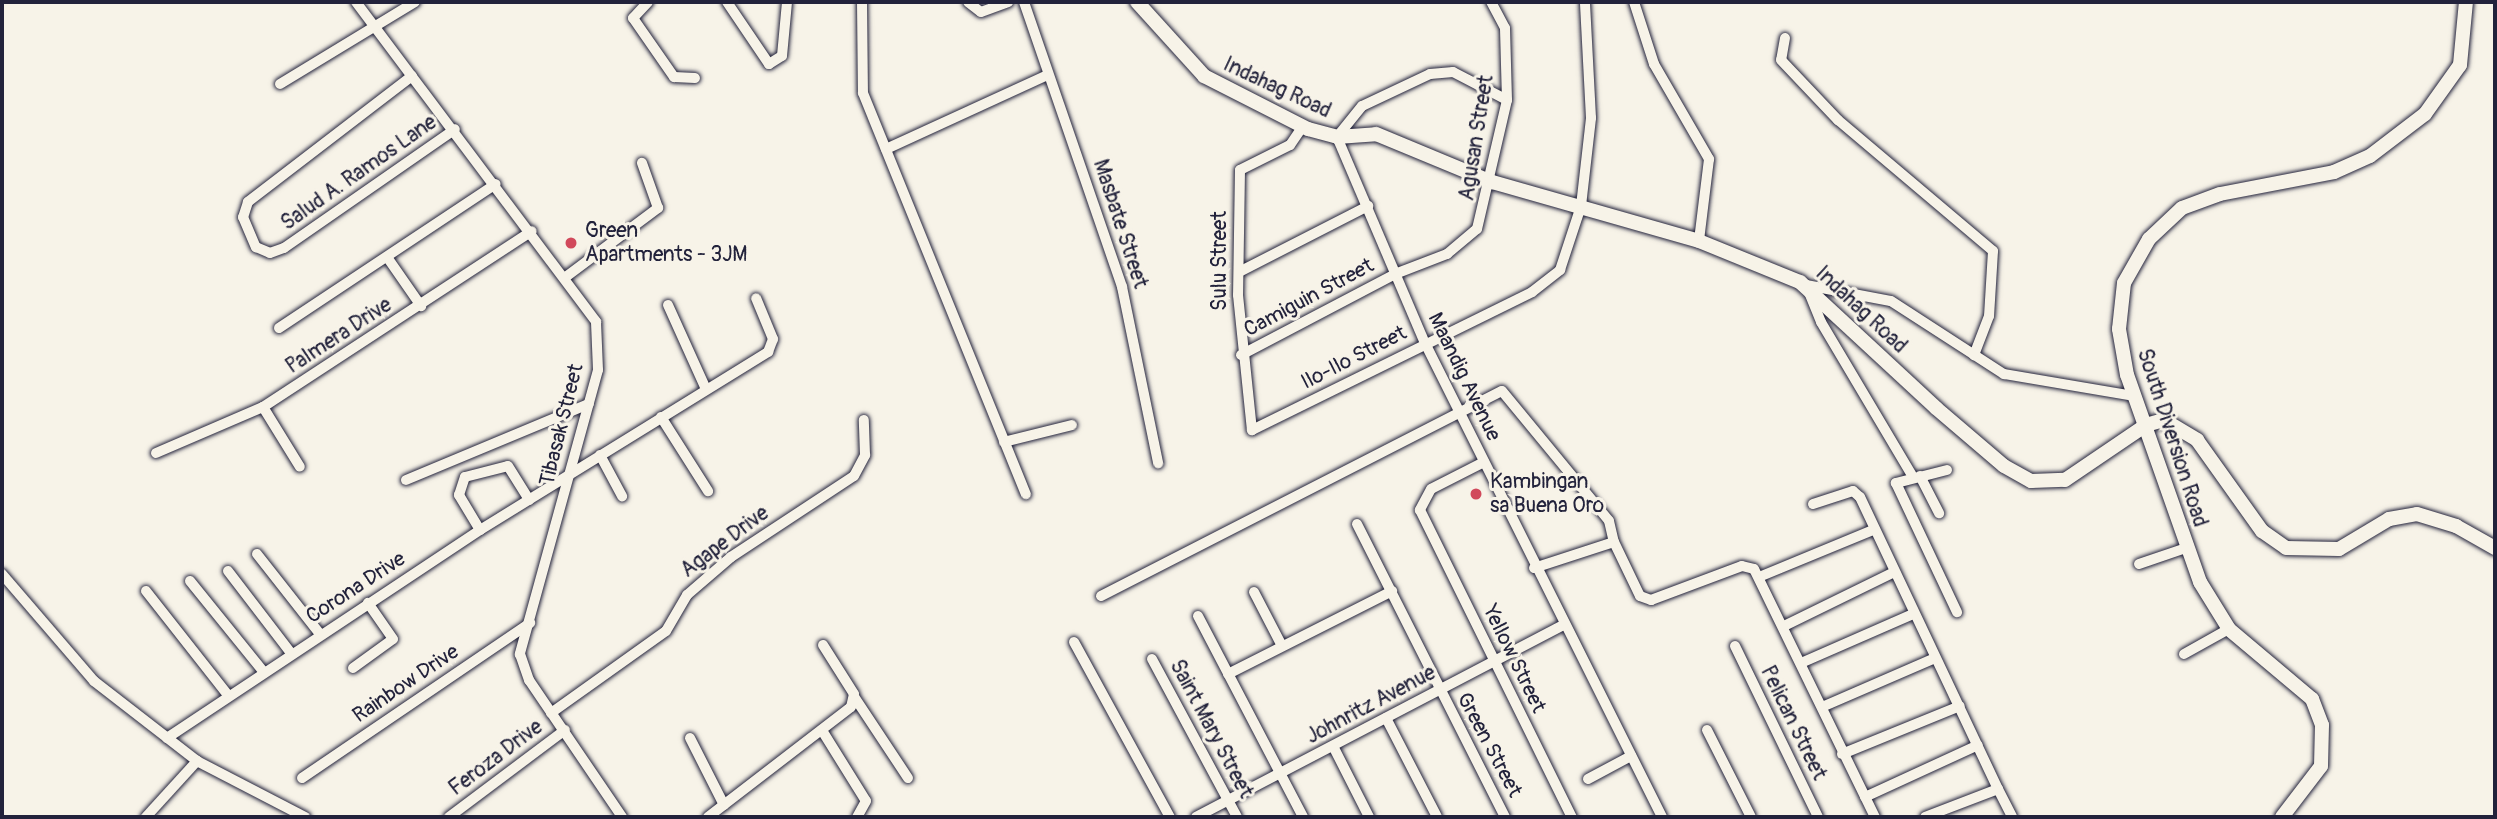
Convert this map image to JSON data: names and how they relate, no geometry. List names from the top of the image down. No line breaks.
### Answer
{"streets":{"main road":["Indahag Road","South Diversion Road"],"street":["Agusan Street","Salud A. Ramos Lane","Masbate Street","Sulu Street","Camiguin Street","Palmera Drive","Ilo-Ilo Street","Maandig Avenue","Tibasak Street","Agape Drive","Corona Drive","Yellow Street","Rainbow Drive","Johnritz Avenue","Pelican Street","Saint Mary Street","Green Street","Feroza Drive"]},"crossings":[["Indahag Road","Agusan Street"],["Indahag Road","Sulu Street"],["Indahag Road","Ilo-Ilo Street"],["Indahag Road","Maandig Avenue"],["Indahag Road","South Diversion Road"],["Agusan Street","Camiguin Street"],["Agusan Street","Maandig Avenue"],["Salud A. Ramos Lane","Tibasak Street"],["Sulu Street","Camiguin Street"],["Sulu Street","Ilo-Ilo Street"],["Camiguin Street","Maandig Avenue"],["Palmera Drive","Tibasak Street"],["Ilo-Ilo Street","Maandig Avenue"],["Maandig Avenue","Yellow Street"],["Maandig Avenue","Johnritz Avenue"],["Tibasak Street","Agape Drive"],["Tibasak Street","Corona Drive"],["Tibasak Street","Rainbow Drive"],["Tibasak Street","Feroza Drive"],["Yellow Street","Johnritz Avenue"],["Johnritz Avenue","Saint Mary Street"],["Johnritz Avenue","Green Street"]],"places":["Green Apartments - 3JM","Kambingan sa Buena Oro"]}
